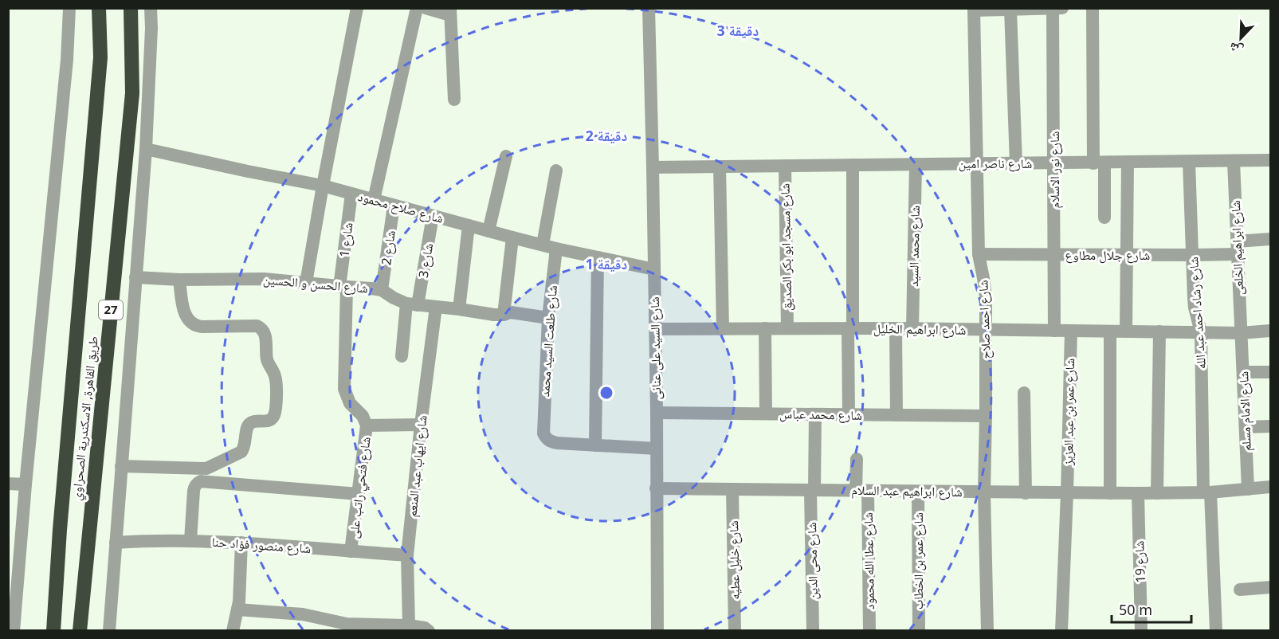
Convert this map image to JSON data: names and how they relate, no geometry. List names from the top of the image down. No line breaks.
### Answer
{"streets":{"highway":["27","طريق القاهرة, الاسكندرية الصحراوي"],"street":["شارع ناصر امين","شارع نور الاسلام","شارع صلاح محمود","شارع 1","شارع محمد السيد","شارع مسجد ابو بكر الصديق","شارع 2","شارع ابراهيم الخلعى","شارع جلال مطاوع","شارع 3","شارع الحسن و الحسين","شارع رشاد احمد عبد الله","شارع احمد صلاح","شارع ابراهيم الخليل","شارع طلعت السيد محمد","شارع السيد على عنانى","شارع الامام مسلم","شارع عمر بن عبد العزيز","شارع محمد عباس","شارع ايهاب عبد المنعم","شارع فتحي راتب على","شارع ابراهيم عبد السلام","شارع منصور فؤاد حنا","شارع خليل عطيه","شارع محى الدين","شارع عطا الله محمود","شارع عمر بن الخطاب","شارع 19"]},"crossings":[["شارع ناصر امين","شارع نور الاسلام"],["شارع ناصر امين","شارع محمد السيد"],["شارع ناصر امين","شارع مسجد ابو بكر الصديق"],["شارع ناصر امين","شارع ابراهيم الخلعى"],["شارع ناصر امين","شارع رشاد احمد عبد الله"],["شارع ناصر امين","شارع احمد صلاح"],["شارع ناصر امين","شارع السيد على عنانى"],["شارع نور الاسلام","شارع جلال مطاوع"],["شارع نور الاسلام","شارع ابراهيم الخليل"],["شارع صلاح محمود","شارع 1"],["شارع صلاح محمود","شارع 2"],["شارع صلاح محمود","شارع 3"],["شارع صلاح محمود","شارع طلعت السيد محمد"],["شارع صلاح محمود","شارع السيد على عنانى"],["شارع 1","شارع الحسن و الحسين"],["شارع 1","شارع فتحي راتب على"],["شارع محمد السيد","شارع ابراهيم الخليل"],["شارع مسجد ابو بكر الصديق","شارع ابراهيم الخليل"],["شارع 2","شارع الحسن و الحسين"],["شارع ابراهيم الخلعى","شارع جلال مطاوع"],["شارع ابراهيم الخلعى","شارع ابراهيم الخليل"],["شارع ابراهيم الخلعى","شارع الامام مسلم"],["شارع جلال مطاوع","شارع رشاد احمد عبد الله"],["شارع جلال مطاوع","شارع احمد صلاح"],["شارع 3","شارع الحسن و الحسين"],["شارع الحسن و الحسين","شارع طلعت السيد محمد"],["شارع الحسن و الحسين","شارع ايهاب عبد المنعم"],["شارع الحسن و الحسين","شارع فتحي راتب على"],["شارع رشاد احمد عبد الله","شارع ابراهيم الخليل"],["شارع رشاد احمد عبد الله","شارع ابراهيم عبد السلام"],["شارع احمد صلاح","شارع ابراهيم الخليل"],["شارع احمد صلاح","شارع محمد عباس"],["شارع احمد صلاح","شارع ابراهيم عبد السلام"],["شارع ابراهيم الخليل","شارع السيد على عنانى"],["شارع ابراهيم الخليل","شارع الامام مسلم"],["شارع ابراهيم الخليل","شارع عمر بن عبد العزيز"],["شارع السيد على عنانى","شارع محمد عباس"],["شارع السيد على عنانى","شارع ابراهيم عبد السلام"],["شارع الامام مسلم","شارع ابراهيم عبد السلام"],["شارع عمر بن عبد العزيز","شارع ابراهيم عبد السلام"],["شارع محمد عباس","شارع محى الدين"],["شارع ايهاب عبد المنعم","شارع منصور فؤاد حنا"],["شارع فتحي راتب على","شارع منصور فؤاد حنا"],["شارع ابراهيم عبد السلام","شارع خليل عطيه"],["شارع ابراهيم عبد السلام","شارع محى الدين"],["شارع ابراهيم عبد السلام","شارع عطا الله محمود"],["شارع ابراهيم عبد السلام","شارع عمر بن الخطاب"],["شارع ابراهيم عبد السلام","شارع 19"]],"scale_bar":"50 m","north":"bottom left","rings":["3 دقيقة","2 دقيقة","1 دقيقة"]}
